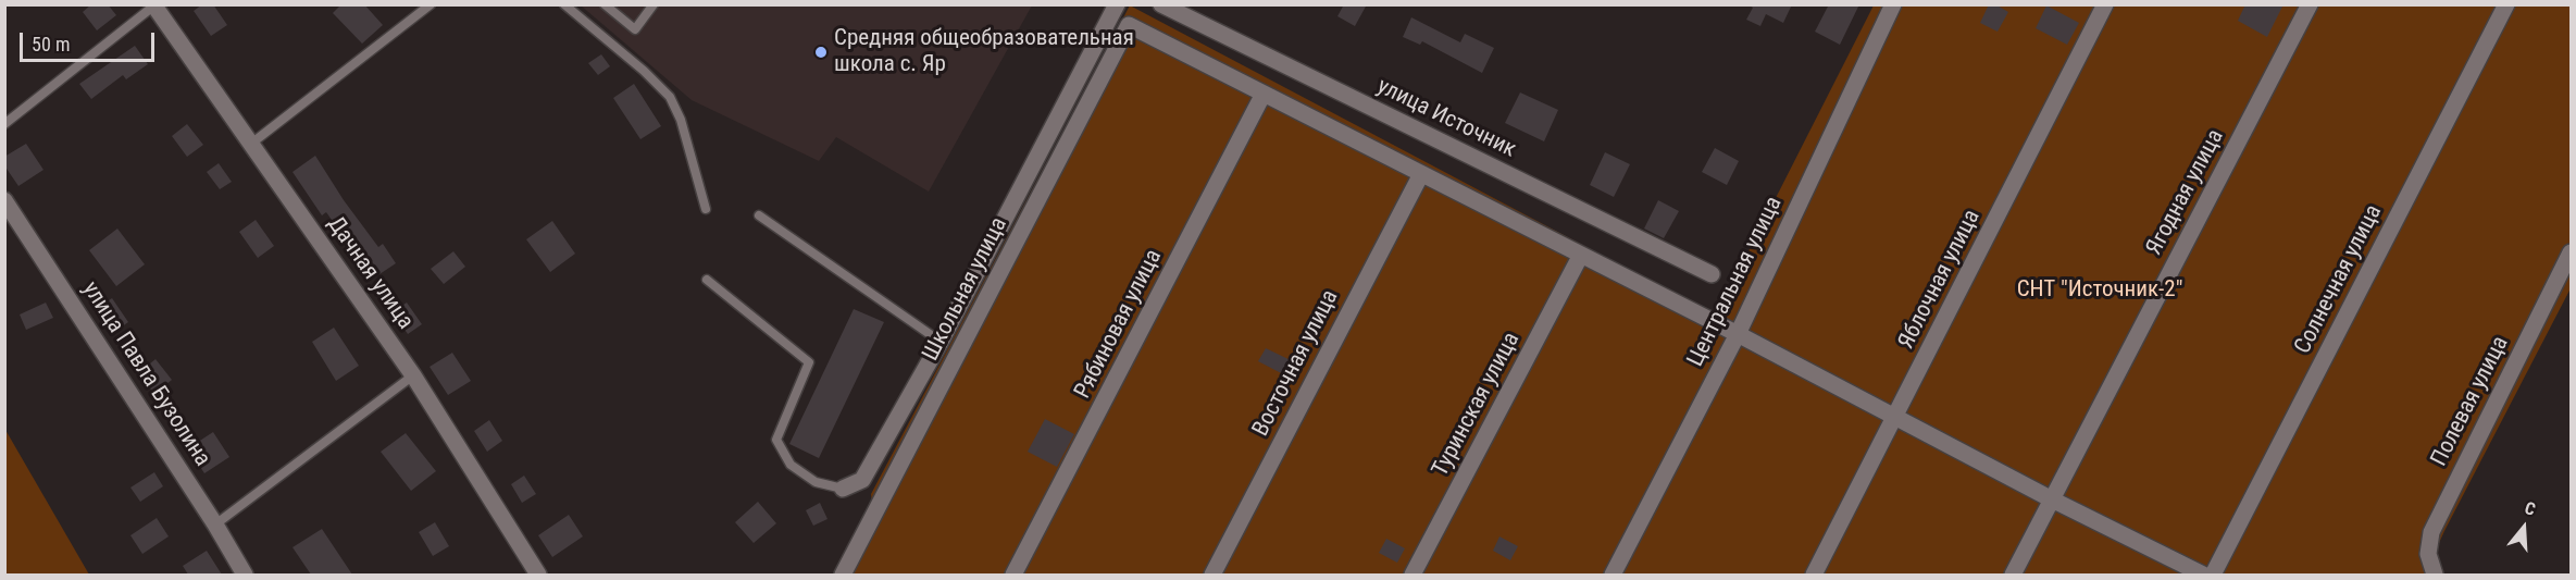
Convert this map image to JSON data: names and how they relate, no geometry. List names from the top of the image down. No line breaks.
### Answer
{"streets":{"street":["улица Источник","Ягодная улица","Дачная улица","Яблочная улица","Солнечная улица","Центральная улица","Школьная улица","Рябиновая улица","Восточная улица","улица Павла Бузолина","Полевая улица","Туринская улица"]},"crossings":[["Школьная улица","Рябиновая улица"]],"parks":["СНТ \"Источник-2\""],"places":["Средняя общеобразовательная школа с. Яр"],"scale_bar":"50 m","north":"top"}
